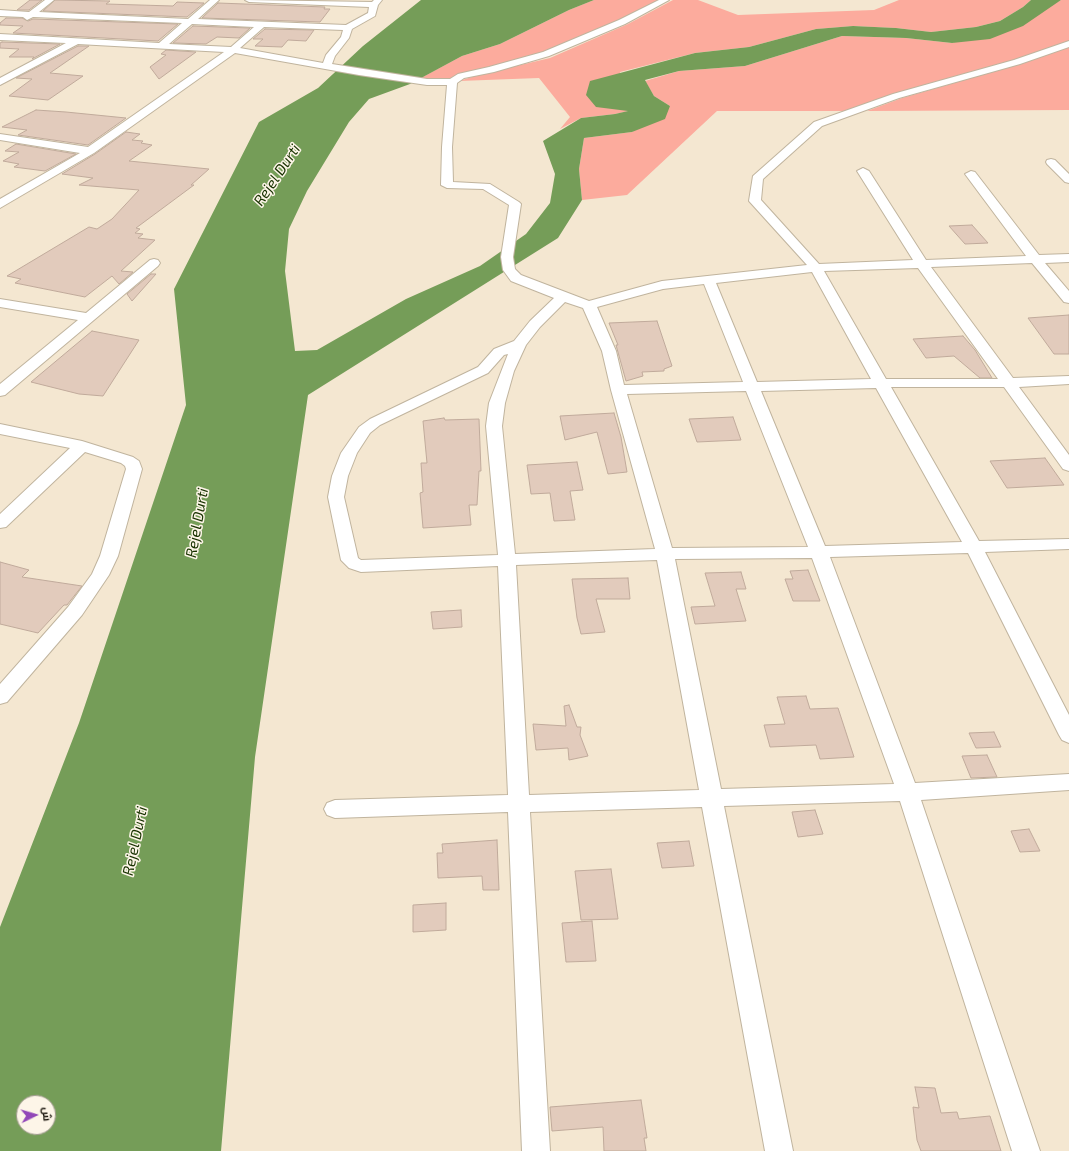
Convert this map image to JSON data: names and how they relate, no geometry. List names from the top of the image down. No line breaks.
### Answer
{"water":["Rejel Durti"],"north":"right"}
